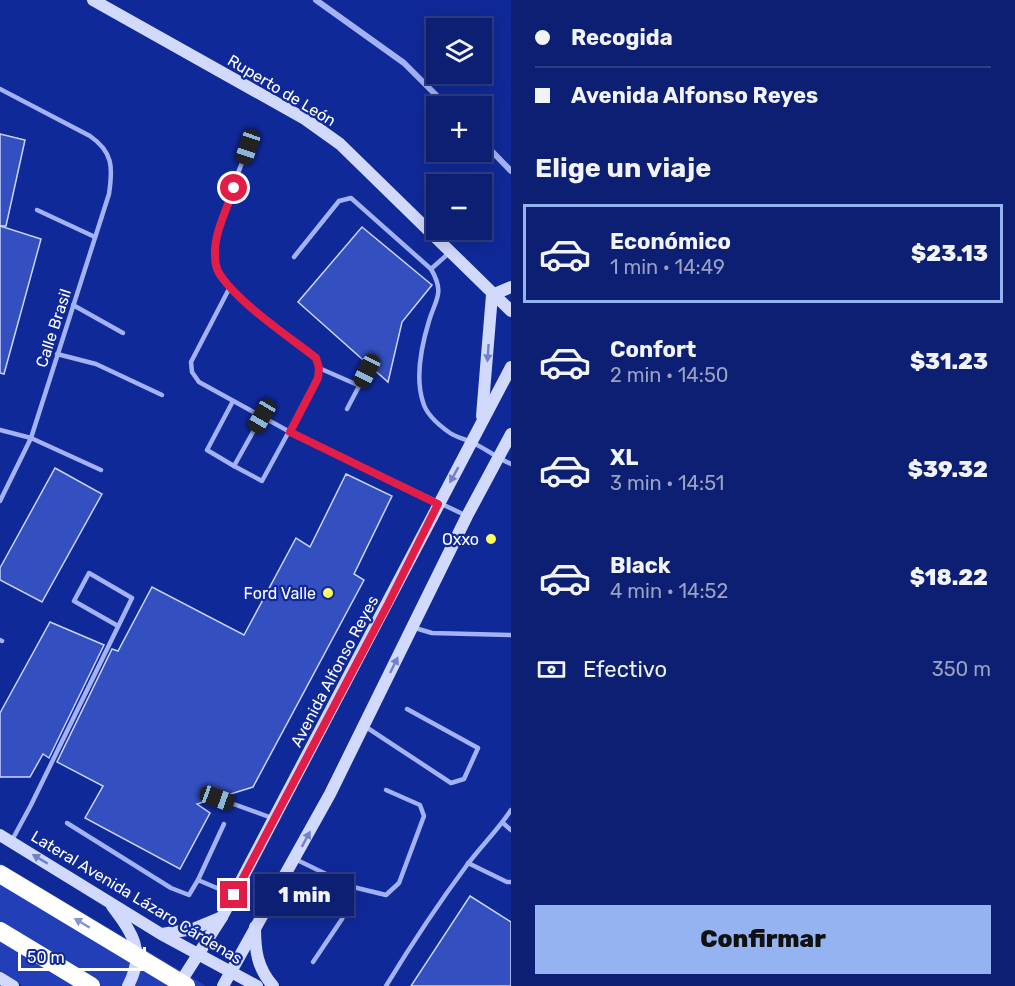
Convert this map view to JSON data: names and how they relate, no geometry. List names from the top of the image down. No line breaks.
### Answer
{"streets":{"main road":["Ruperto de León","Avenida Alfonso Reyes","Lateral Avenida Lázaro Cárdenas"],"lane":["Calle Brasil"]},"crossings":[["Avenida Alfonso Reyes","Lateral Avenida Lázaro Cárdenas"]],"one_way":["Lateral Avenida Lázaro Cárdenas"],"places":["Oxxo","Ford Valle"],"scale_bar":"50 m","page":{"banner":["Recogida","Avenida Alfonso Reyes"],"map_buttons":["+","−"],"heading":"Elige un viaje","list":[{"name":"Económico","note":"1 min · 14:49","value":"$23.13"},{"name":"Confort","note":"2 min · 14:50","value":"$31.23"},{"name":"XL","note":"3 min · 14:51","value":"$39.32"},{"name":"Black","note":"4 min · 14:52","value":"$18.22"}],"pay":["Efectivo","350 m"],"bubble":"1 min","buttons":"Confirmar","scale":"50 m"}}
